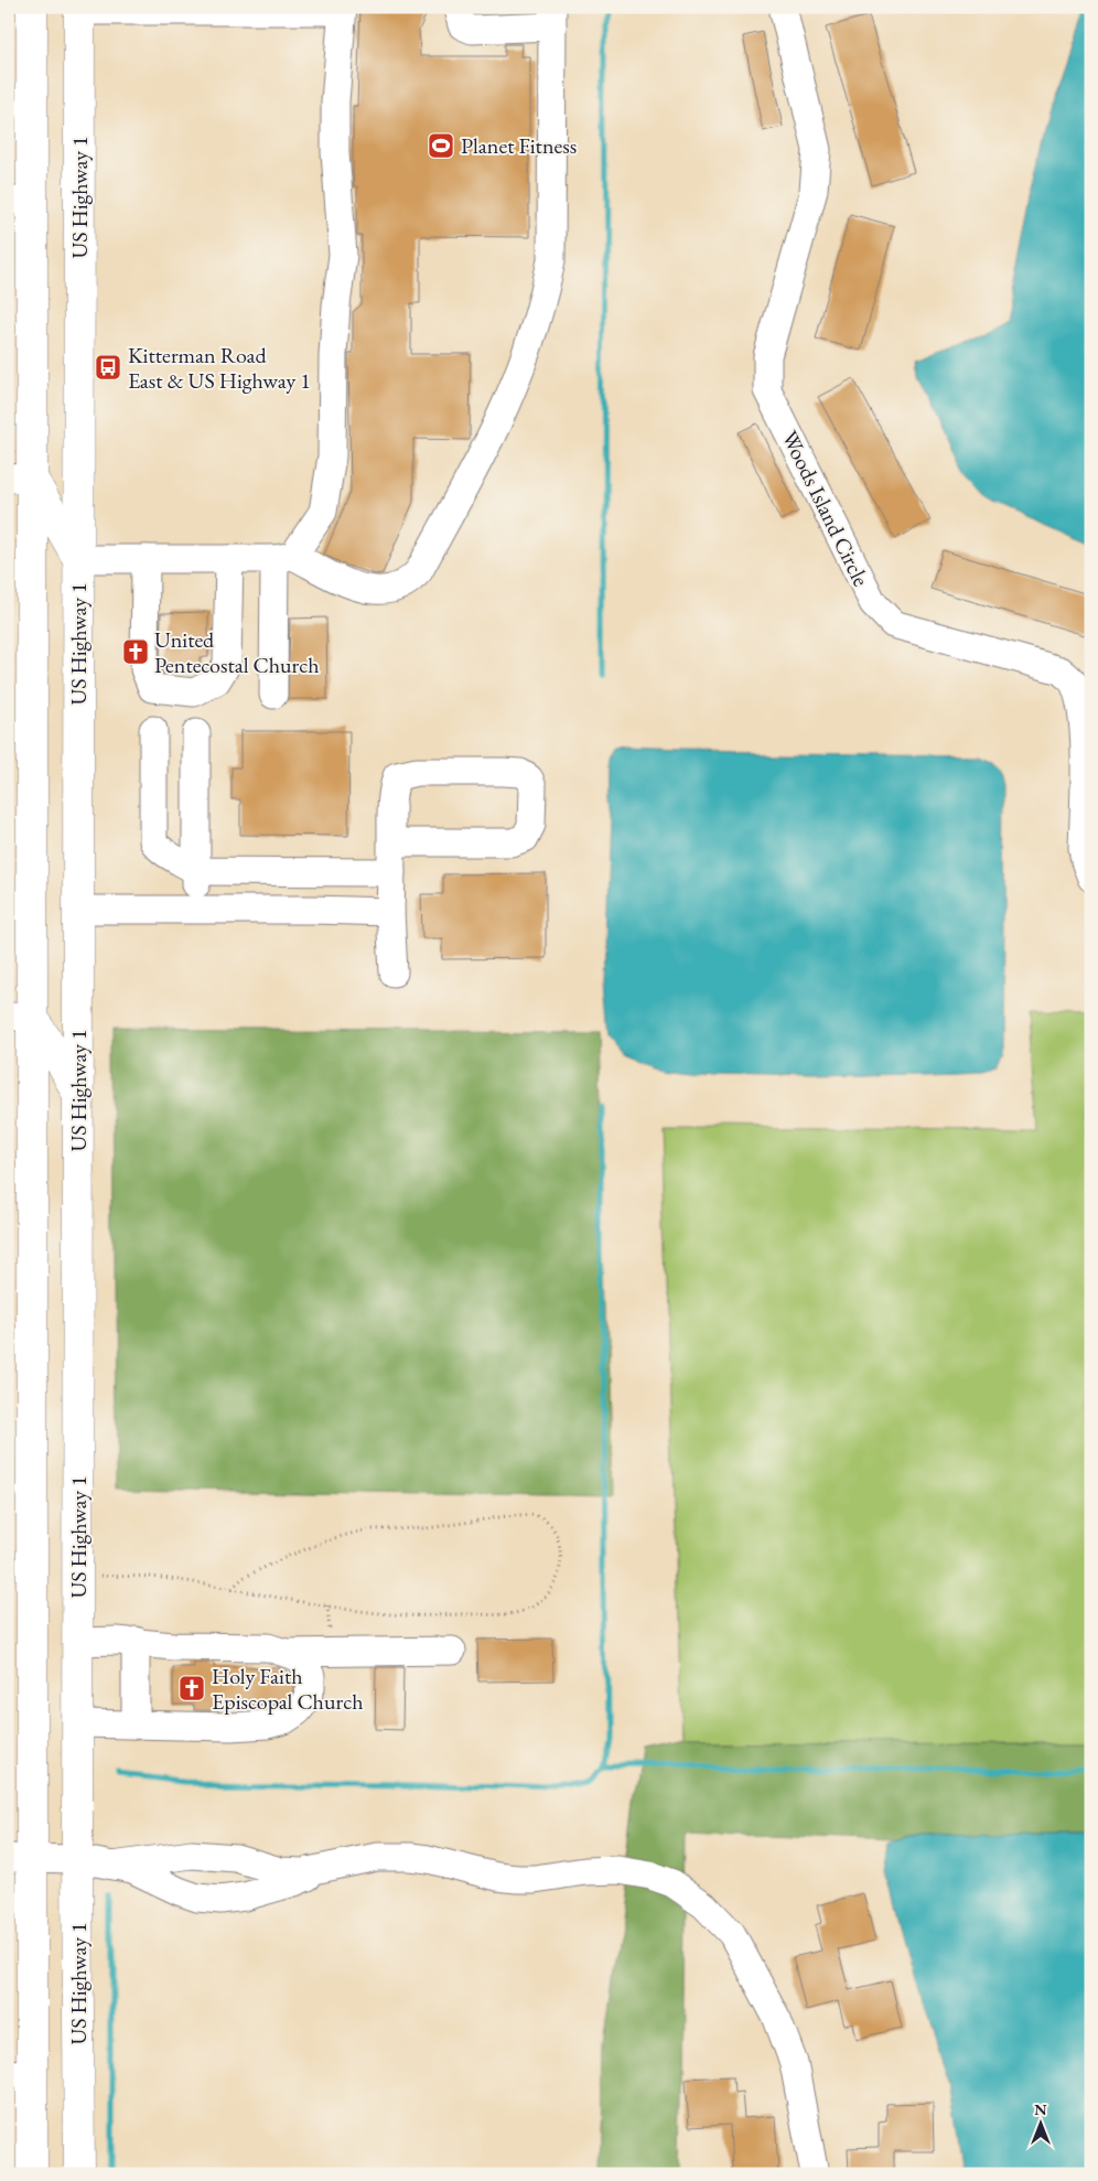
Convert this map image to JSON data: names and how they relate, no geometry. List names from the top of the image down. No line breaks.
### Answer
{"streets":{"main road":["US Highway 1"],"street":["Woods Island Circle"]},"places":{"sports":["Planet Fitness"],"bus stop":["Kitterman Road East & US Highway 1"],"church":["United Pentecostal Church","Holy Faith Episcopal Church"]},"north":"top"}
